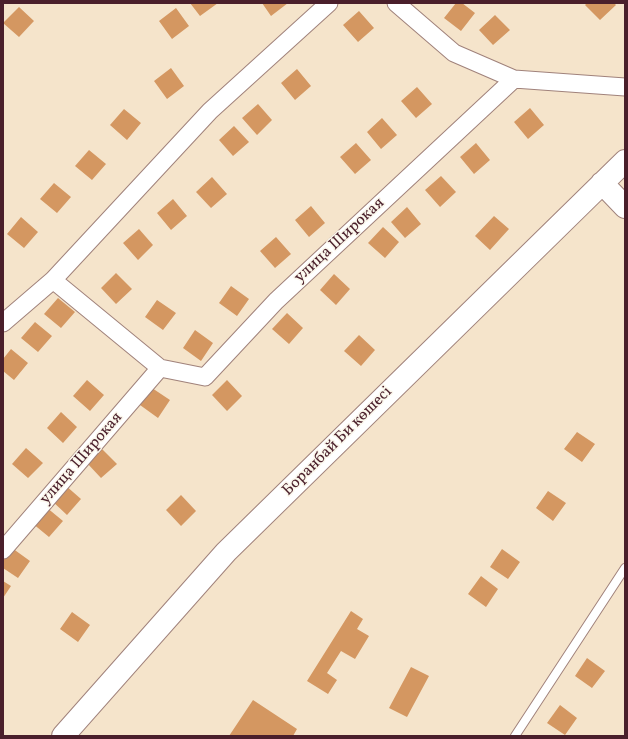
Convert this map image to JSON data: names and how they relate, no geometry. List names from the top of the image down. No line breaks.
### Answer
{"streets":{"main road":["Боранбай Би көшесі"],"street":["улица Широкая"]}}
